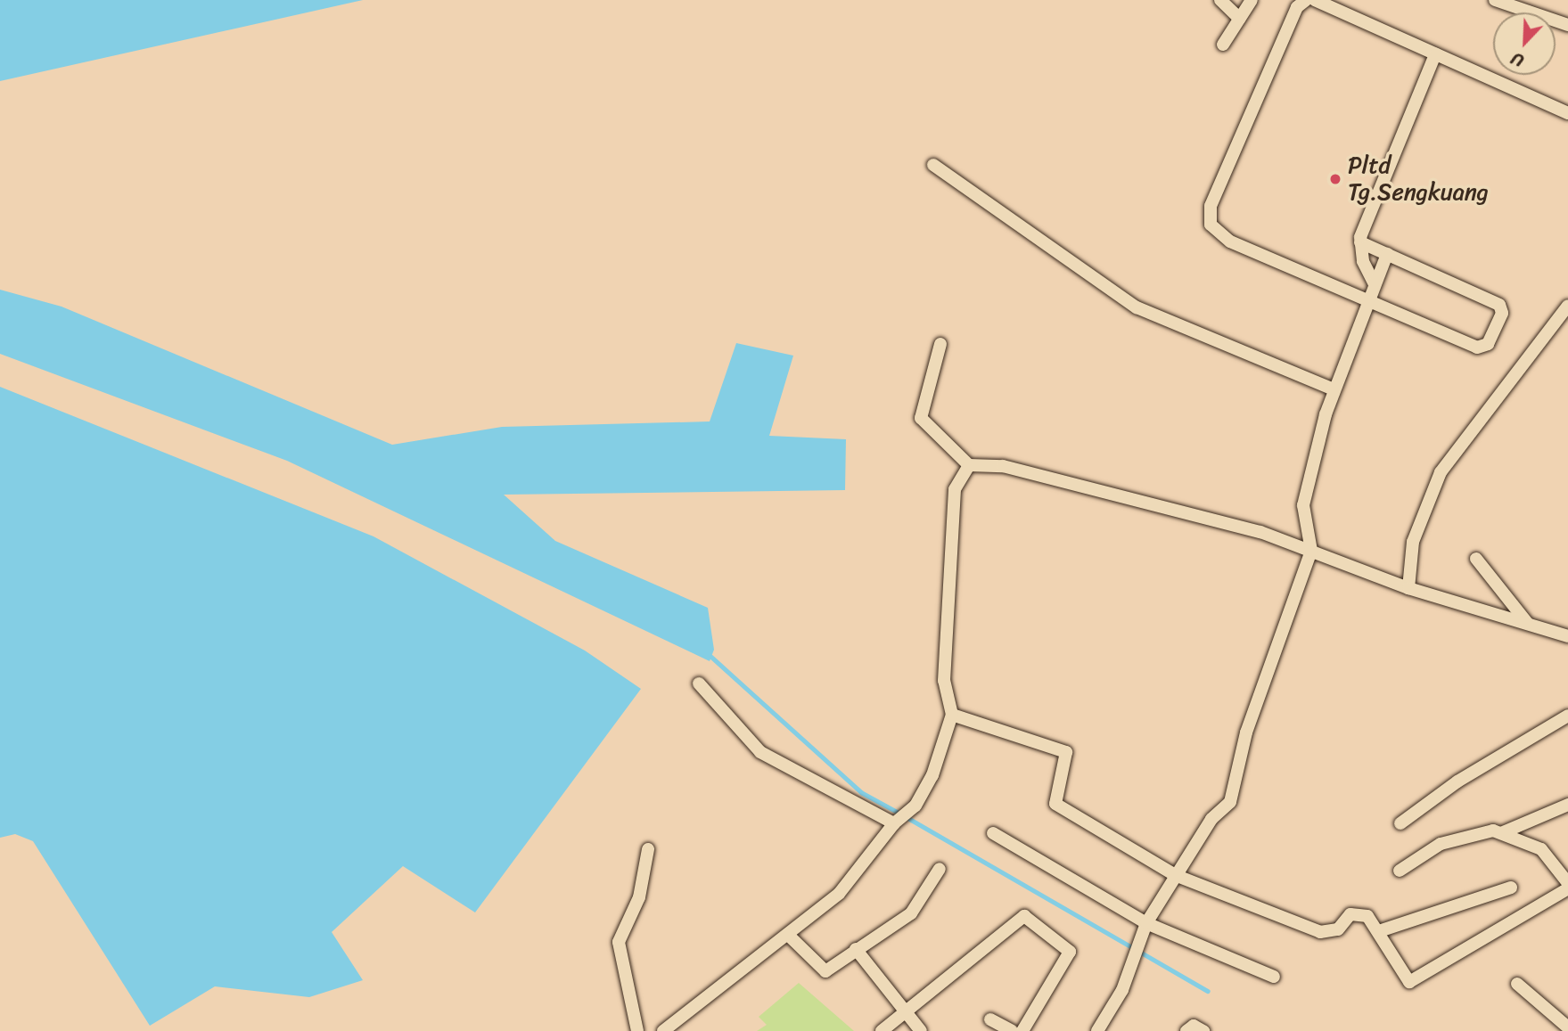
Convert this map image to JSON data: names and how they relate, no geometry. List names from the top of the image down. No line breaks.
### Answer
{"places":["Pltd Tg.Sengkuang"],"north":"bottom left"}
